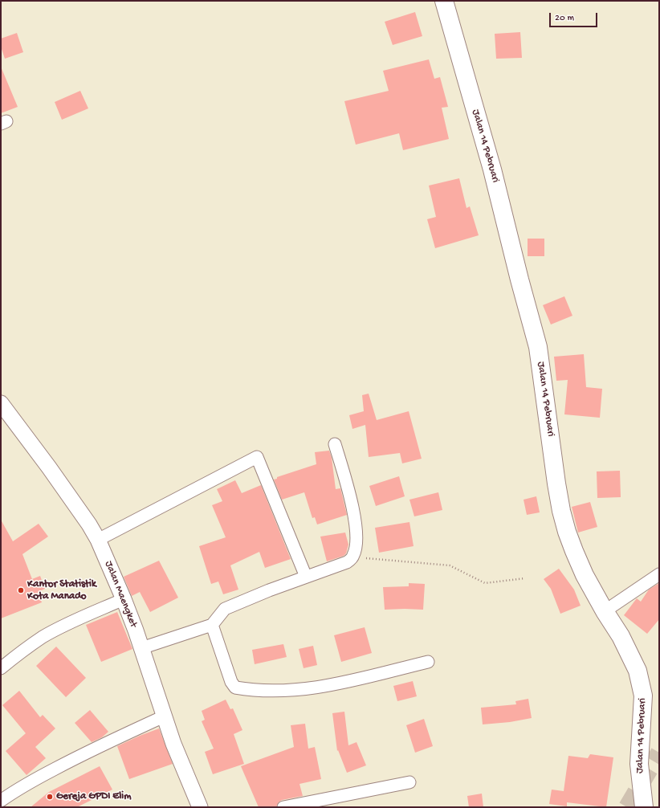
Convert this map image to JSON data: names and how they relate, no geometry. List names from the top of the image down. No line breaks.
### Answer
{"streets":{"main road":["Jalan 14 Pebruari"],"street":["Jalan Maengket"]},"places":["Kantor Statistik Kota Manado","Gereja GPDI Elim"],"scale_bar":"20 m"}
